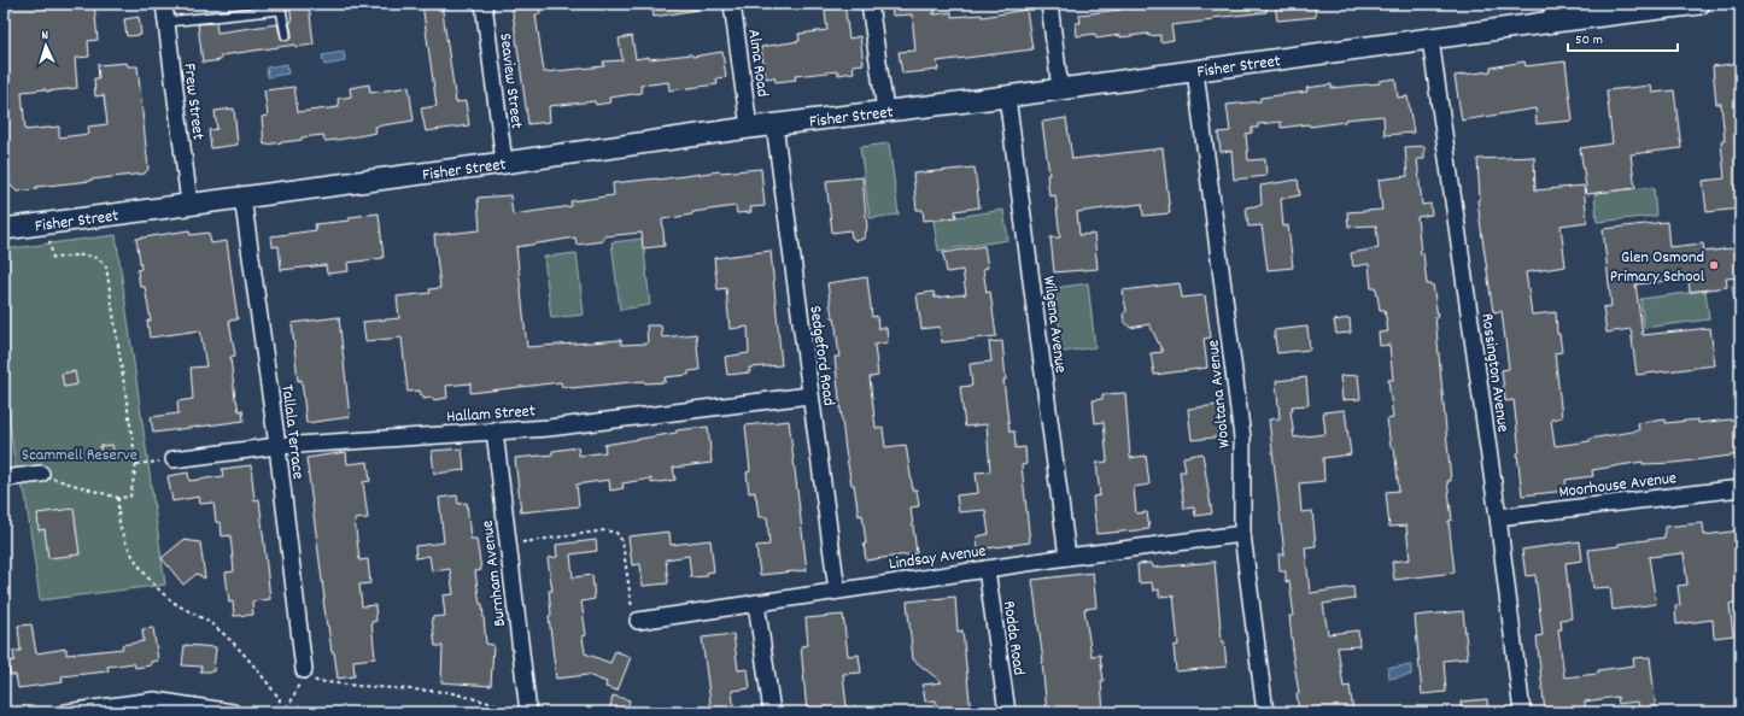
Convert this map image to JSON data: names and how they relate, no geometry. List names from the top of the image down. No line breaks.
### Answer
{"streets":{"street":["Alma Road","Fisher Street","Seaview Street","Frew Street","Wilgena Avenue","Sedgeford Road","Rossington Avenue","Wooltana Avenue","Hallam Street","Tallala Terrace","Moorhouse Avenue","Lindsay Avenue","Burnham Avenue","Rodda Road"]},"crossings":[["Alma Road","Fisher Street"],["Fisher Street","Seaview Street"],["Fisher Street","Frew Street"],["Fisher Street","Wilgena Avenue"],["Fisher Street","Sedgeford Road"],["Fisher Street","Rossington Avenue"],["Fisher Street","Wooltana Avenue"],["Fisher Street","Tallala Terrace"],["Wilgena Avenue","Lindsay Avenue"],["Sedgeford Road","Hallam Street"],["Sedgeford Road","Lindsay Avenue"],["Rossington Avenue","Moorhouse Avenue"],["Wooltana Avenue","Lindsay Avenue"],["Hallam Street","Tallala Terrace"],["Hallam Street","Burnham Avenue"],["Lindsay Avenue","Rodda Road"]],"parks":["Scammell Reserve"],"places":["Glen Osmond Primary School"],"scale_bar":"50 m","north":"top"}
